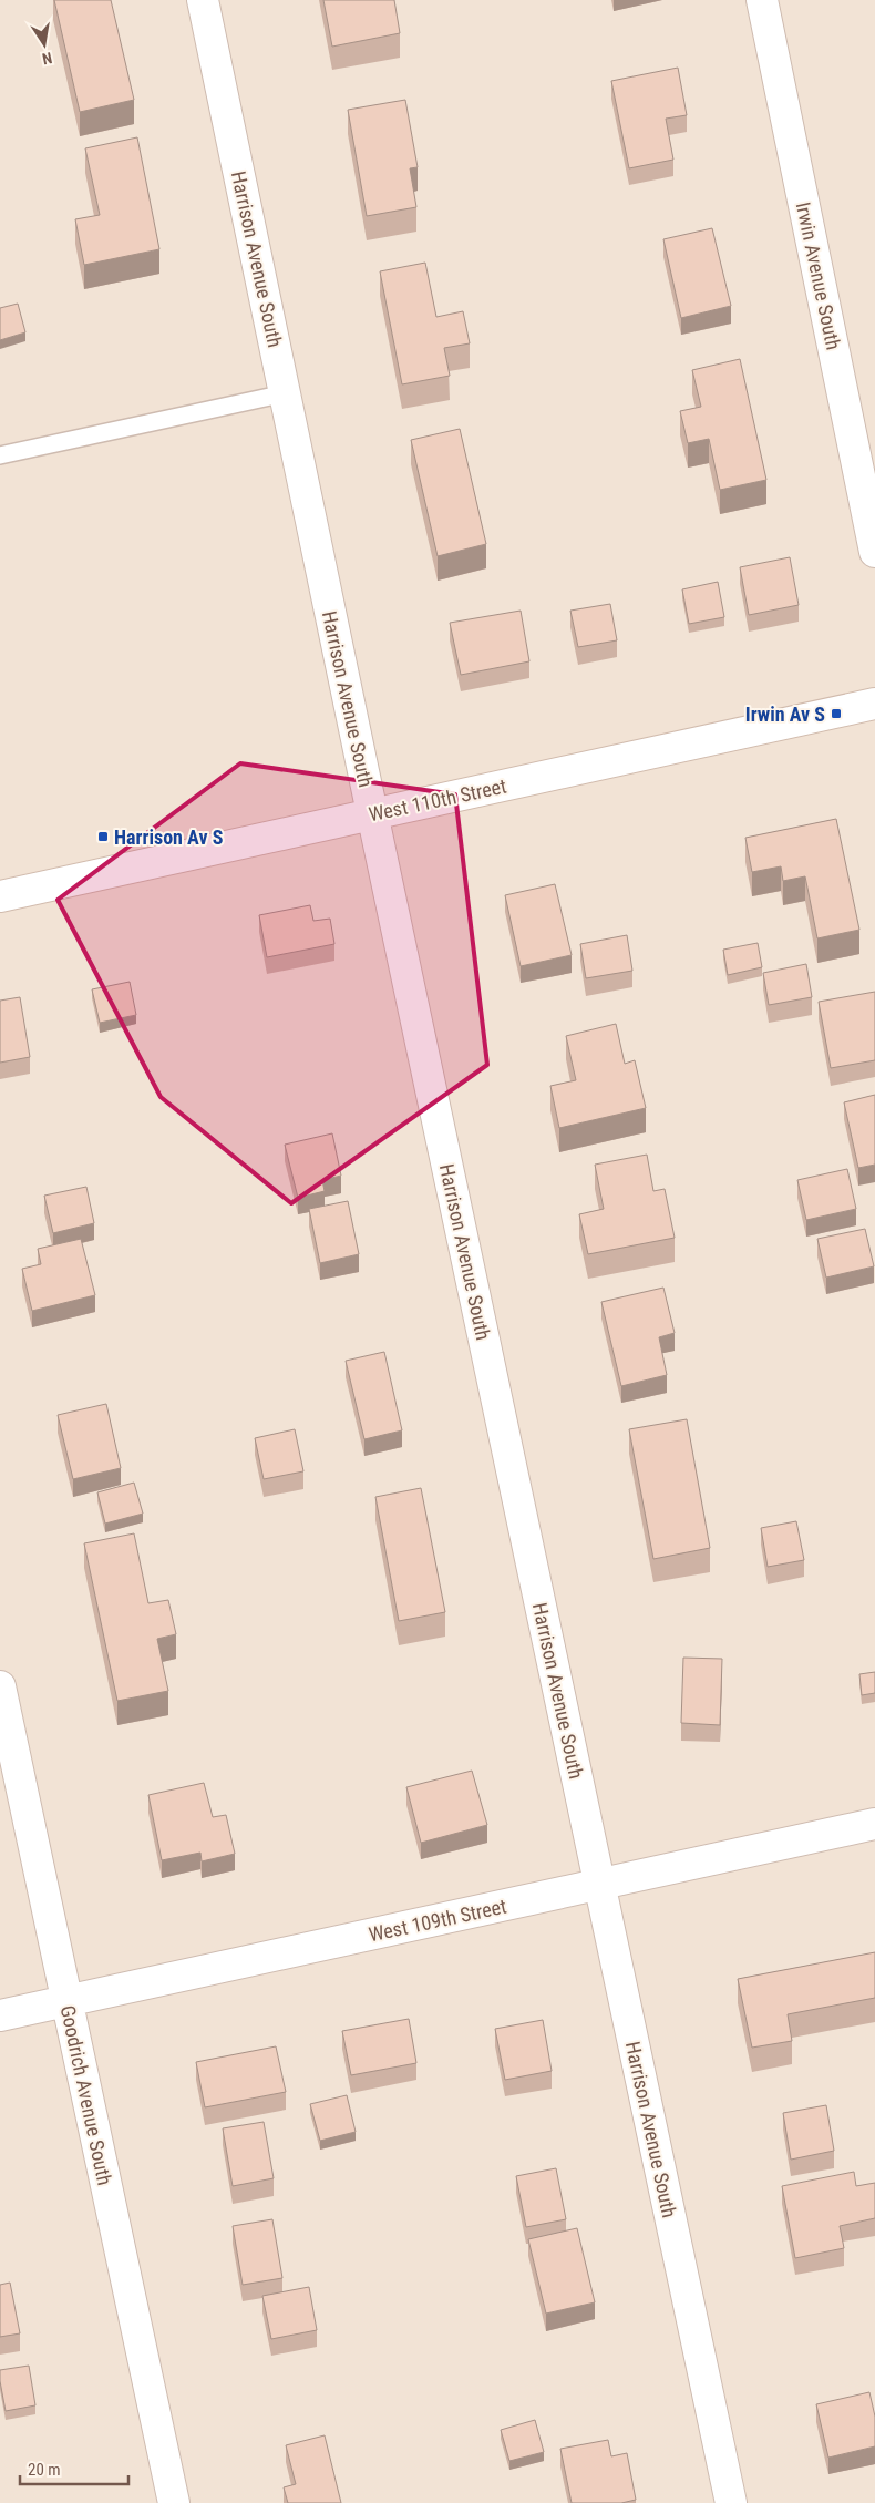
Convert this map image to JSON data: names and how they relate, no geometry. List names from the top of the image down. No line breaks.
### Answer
{"streets":{"street":["Harrison Avenue South","Irwin Avenue South","West 110th Street","West 109th Street","Goodrich Avenue South"]},"crossings":[["Harrison Avenue South","West 110th Street"],["Harrison Avenue South","West 109th Street"],["West 109th Street","Goodrich Avenue South"]],"places":{"transit":["Irwin Av S","Harrison Av S"]},"scale_bar":"20 m","north":"bottom"}
